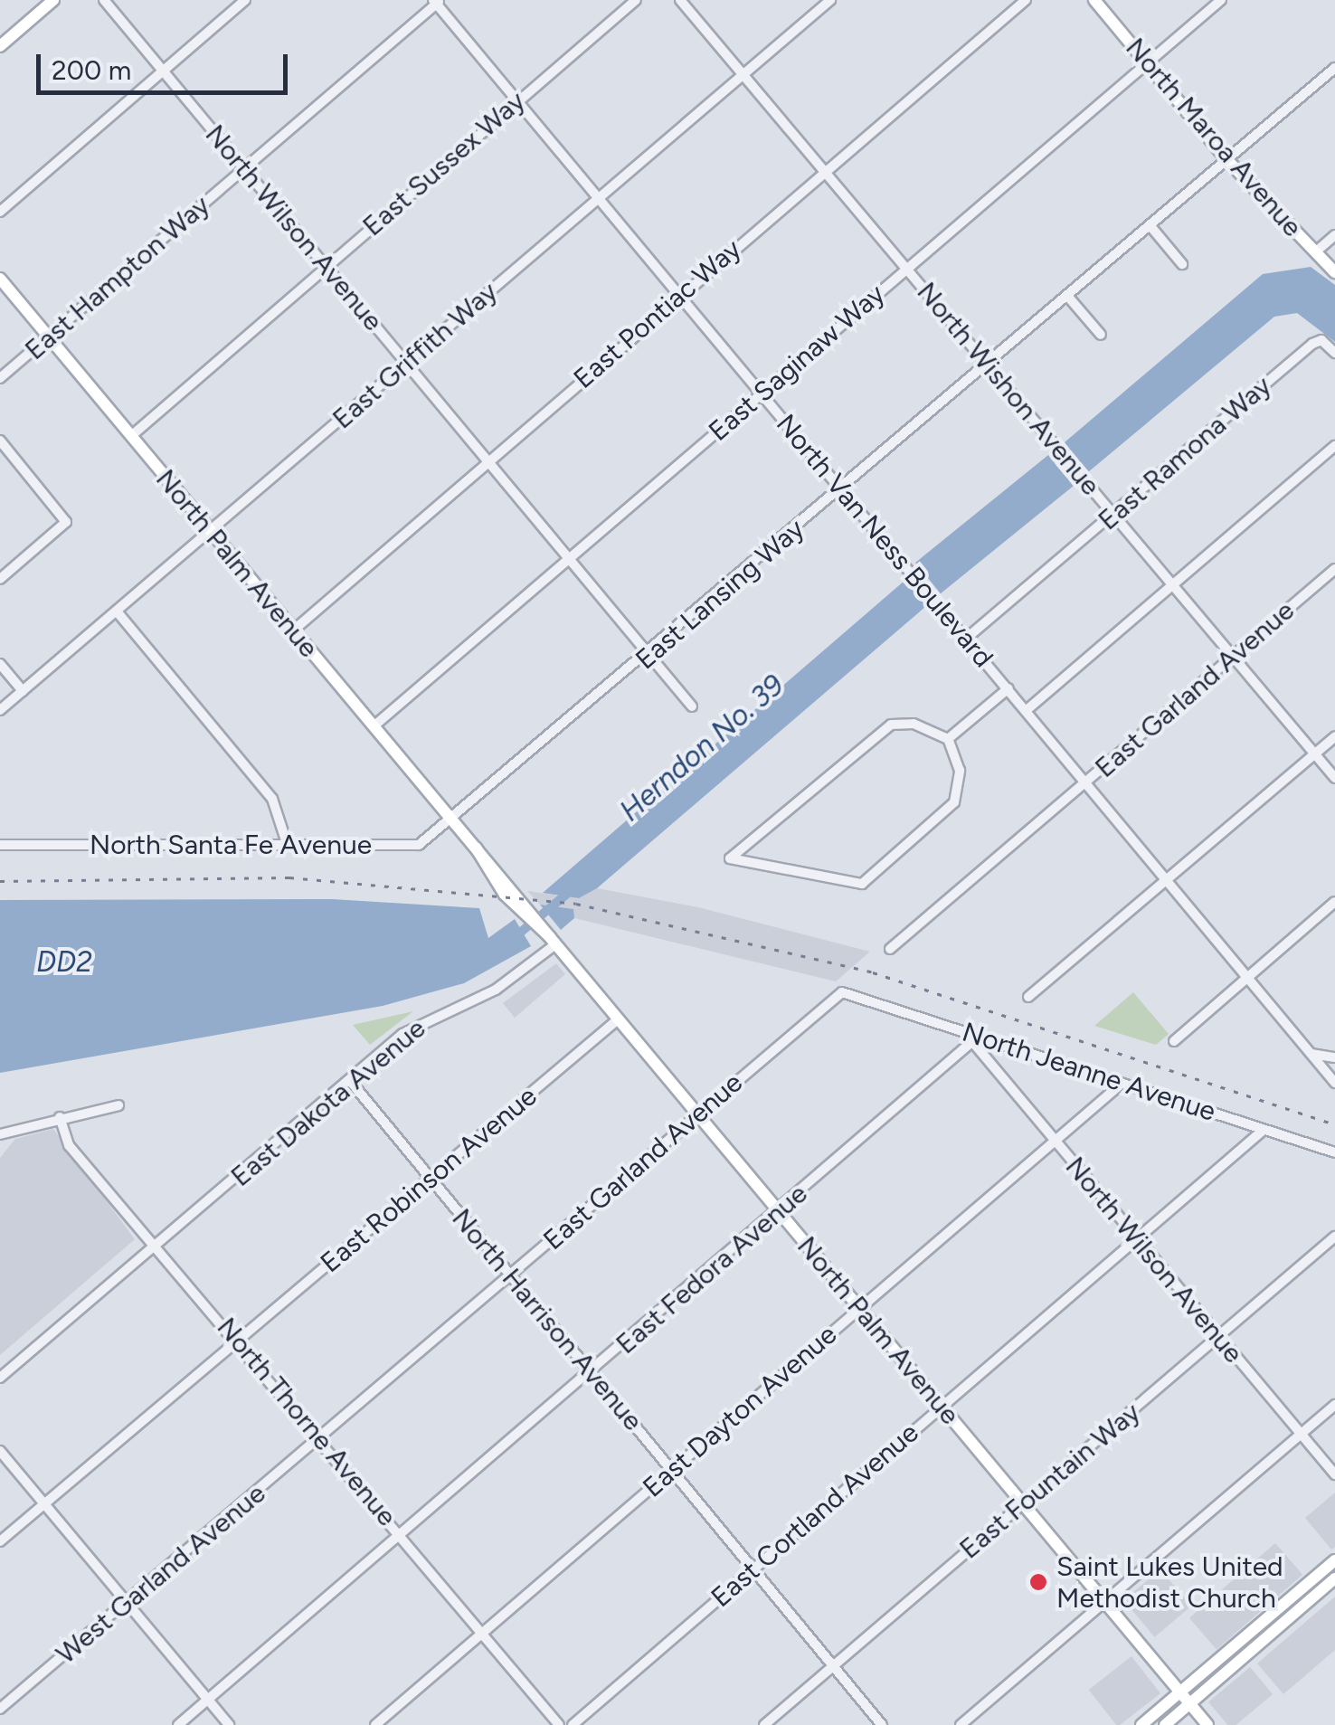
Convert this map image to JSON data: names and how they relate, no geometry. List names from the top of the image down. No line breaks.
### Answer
{"streets":{"main road":["North Maroa Avenue","North Palm Avenue"],"street":["East Sussex Way","North Wilson Avenue","East Hampton Way","East Pontiac Way","East Griffith Way","East Saginaw Way","North Wishon Avenue","East Ramona Way","North Van Ness Boulevard","East Lansing Way","East Garland Avenue","North Santa Fe Avenue","North Jeanne Avenue","East Dakota Avenue","East Robinson Avenue","East Fedora Avenue","North Harrison Avenue","East Dayton Avenue","North Thorne Avenue","East Fountain Way","East Cortland Avenue","West Garland Avenue"]},"crossings":[["North Maroa Avenue","East Saginaw Way"],["North Maroa Avenue","East Lansing Way"],["East Sussex Way","North Wilson Avenue"],["East Sussex Way","North Van Ness Boulevard"],["East Sussex Way","North Palm Avenue"],["North Wilson Avenue","East Hampton Way"],["North Wilson Avenue","East Pontiac Way"],["North Wilson Avenue","East Griffith Way"],["North Wilson Avenue","East Saginaw Way"],["North Wilson Avenue","East Lansing Way"],["North Wilson Avenue","North Jeanne Avenue"],["North Wilson Avenue","East Fedora Avenue"],["North Wilson Avenue","East Dayton Avenue"],["North Wilson Avenue","East Fountain Way"],["North Wilson Avenue","East Cortland Avenue"],["East Hampton Way","North Van Ness Boulevard"],["East Hampton Way","North Palm Avenue"],["East Pontiac Way","North Wishon Avenue"],["East Pontiac Way","North Van Ness Boulevard"],["East Pontiac Way","North Palm Avenue"],["East Griffith Way","North Wishon Avenue"],["East Griffith Way","North Van Ness Boulevard"],["East Griffith Way","North Palm Avenue"],["East Saginaw Way","North Wishon Avenue"],["East Saginaw Way","North Van Ness Boulevard"],["East Saginaw Way","North Palm Avenue"],["North Wishon Avenue","East Ramona Way"],["North Wishon Avenue","East Lansing Way"],["North Wishon Avenue","East Garland Avenue"],["East Ramona Way","North Van Ness Boulevard"],["North Van Ness Boulevard","East Lansing Way"],["North Van Ness Boulevard","East Garland Avenue"],["North Palm Avenue","East Lansing Way"],["North Palm Avenue","East Garland Avenue"],["North Palm Avenue","North Santa Fe Avenue"],["North Palm Avenue","East Dakota Avenue"],["North Palm Avenue","East Robinson Avenue"],["North Palm Avenue","East Fedora Avenue"],["North Palm Avenue","East Dayton Avenue"],["North Palm Avenue","East Fountain Way"],["North Palm Avenue","East Cortland Avenue"],["East Lansing Way","North Santa Fe Avenue"],["East Garland Avenue","North Jeanne Avenue"],["East Garland Avenue","North Harrison Avenue"],["East Garland Avenue","North Thorne Avenue"],["East Garland Avenue","West Garland Avenue"],["North Jeanne Avenue","East Fedora Avenue"],["North Jeanne Avenue","East Dayton Avenue"],["North Jeanne Avenue","East Cortland Avenue"],["East Dakota Avenue","North Harrison Avenue"],["East Dakota Avenue","North Thorne Avenue"],["East Robinson Avenue","North Harrison Avenue"],["East Robinson Avenue","North Thorne Avenue"],["East Fedora Avenue","North Harrison Avenue"],["East Fedora Avenue","North Thorne Avenue"],["North Harrison Avenue","East Dayton Avenue"],["North Harrison Avenue","East Fountain Way"],["North Harrison Avenue","East Cortland Avenue"],["East Dayton Avenue","North Thorne Avenue"],["North Thorne Avenue","West Garland Avenue"]],"water":["Herndon No. 39","DD2"],"places":["Saint Lukes United Methodist Church"],"scale_bar":"200 m"}
